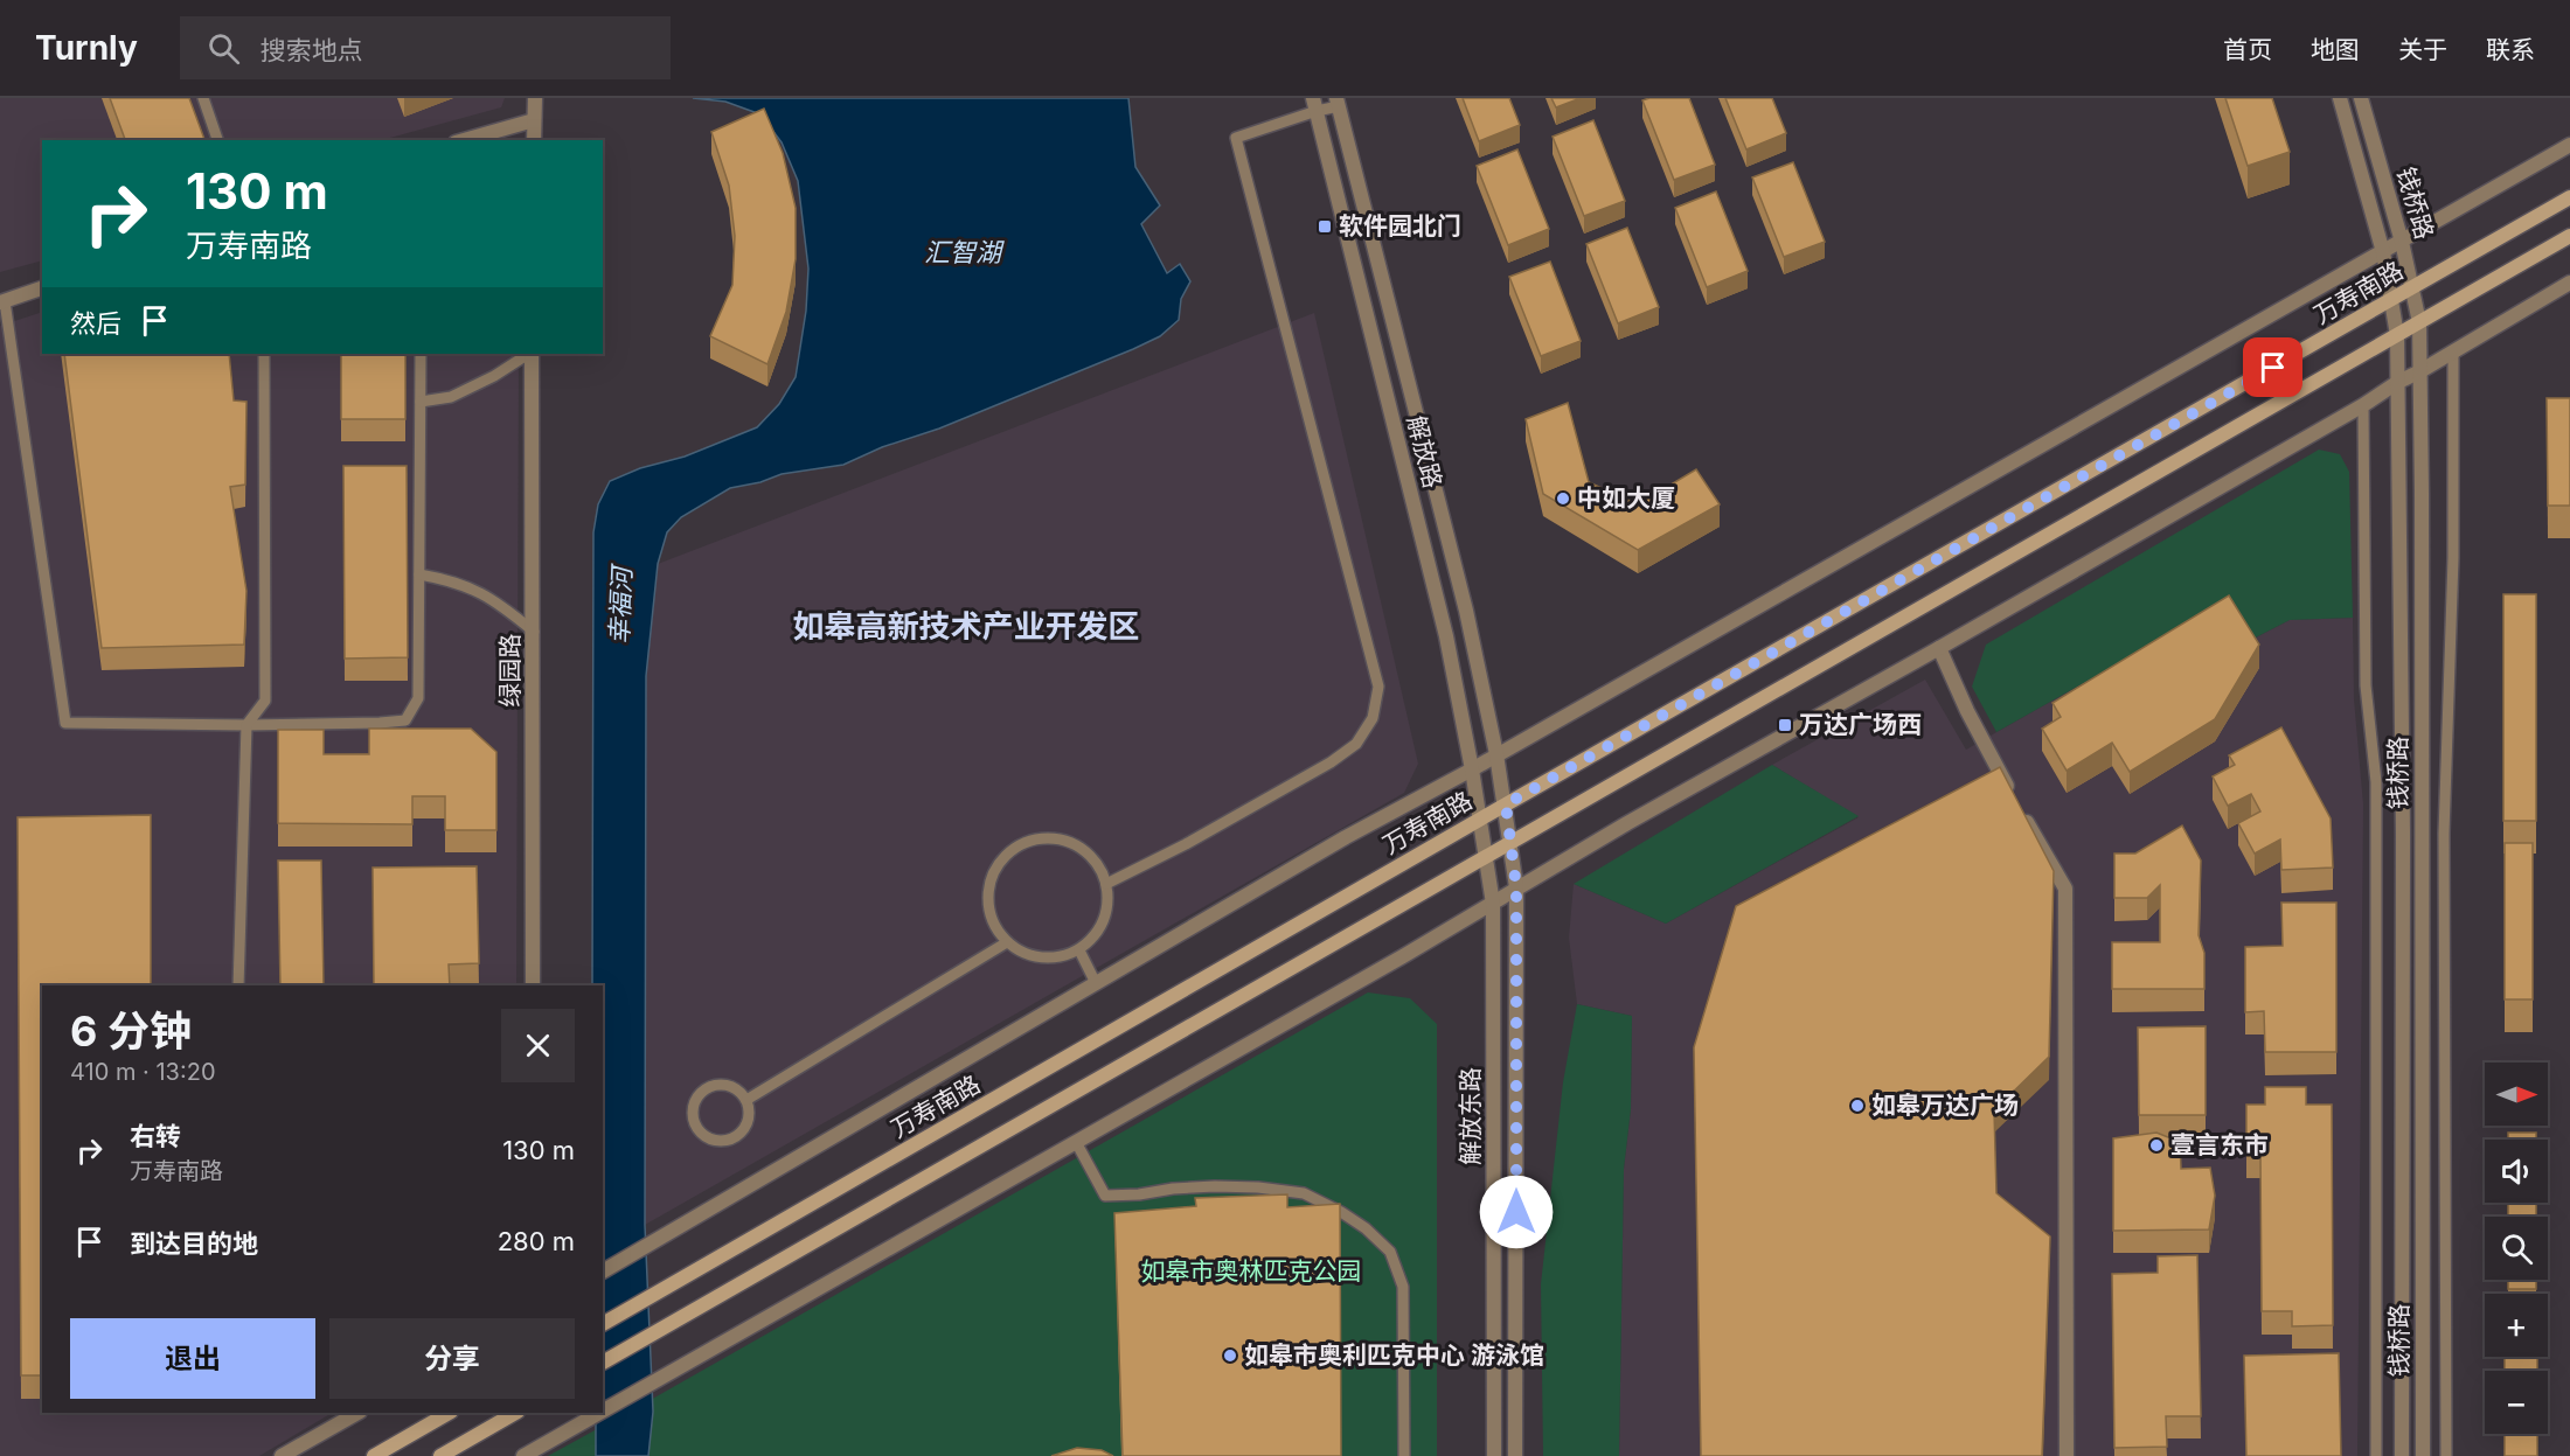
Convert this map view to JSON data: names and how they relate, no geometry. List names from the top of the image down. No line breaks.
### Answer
{"streets":{"main road":["万寿南路"],"street":["钱桥路","解放路","绿园路","解放东路"]},"crossings":[["钱桥路","万寿南路"],["万寿南路","解放路"],["万寿南路","解放东路"],["解放路","解放东路"]],"districts":["如皋高新技术产业开发区"],"water":["汇智湖","幸福河"],"parks":["如皋市奥林匹克公园"],"places":{"transit":["软件园北门","万达广场西"],"other":["中如大厦","如皋万达广场","壹言东市","如皋市奥利匹克中心 游泳馆"]},"north":"right","page":{"header":"Turnly","search":"搜索地点","nav":["首页","地图","关于","联系"],"turn":["130 m","万寿南路"],"then":"然后","heading":["6 分钟","410 m · 13:20"],"map_buttons":["+","−"],"list":[{"name":"右转","note":"万寿南路","value":"130 m"},{"name":"到达目的地","value":"280 m"}],"buttons":["退出","分享"]}}
